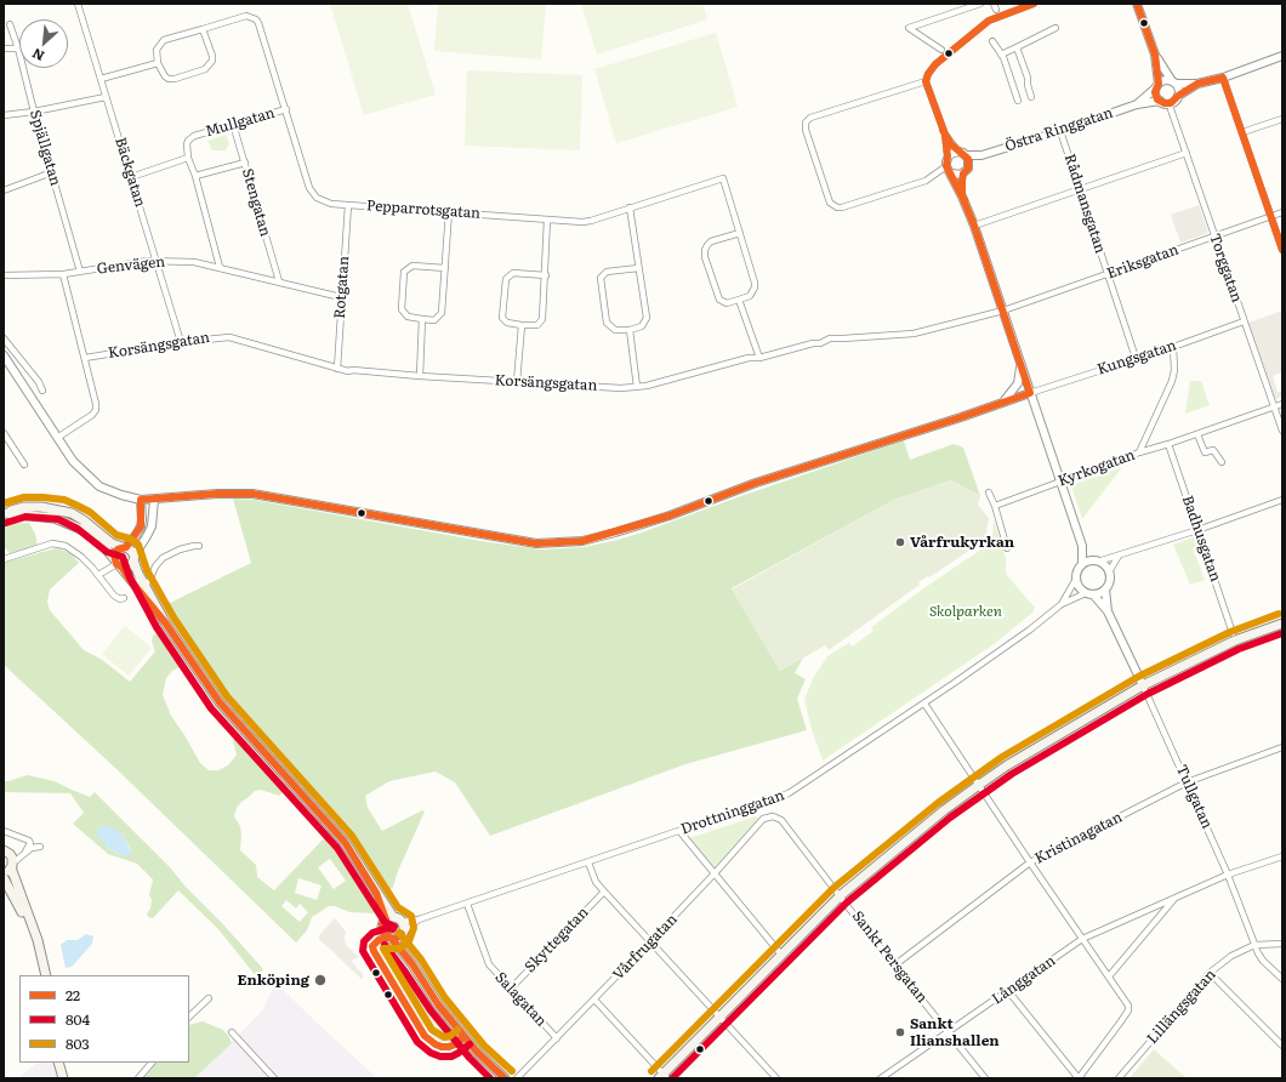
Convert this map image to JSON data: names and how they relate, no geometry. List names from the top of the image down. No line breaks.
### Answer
{"streets":{"street":["Mullgatan","Östra Ringgatan","Spjällgatan","Bäckgatan","Stengatan","Rådmansgatan","Pepparrotsgatan","Eriksgatan","Genvägen","Torggatan","Rotgatan","Korsängsgatan","Kungsgatan","Kyrkogatan","Badhusgatan","Tullgatan","Drottninggatan","Kristinagatan","Skyttegatan","Vårfrugatan","Sankt Persgatan","Långgatan","Salagatan","Lillängsgatan"]},"crossings":[["Mullgatan","Stengatan"],["Mullgatan","Pepparrotsgatan"],["Östra Ringgatan","Rådmansgatan"],["Östra Ringgatan","Torggatan"],["Spjällgatan","Genvägen"],["Bäckgatan","Genvägen"],["Bäckgatan","Korsängsgatan"],["Stengatan","Genvägen"],["Rådmansgatan","Eriksgatan"],["Rådmansgatan","Kungsgatan"],["Pepparrotsgatan","Rotgatan"],["Eriksgatan","Torggatan"],["Eriksgatan","Korsängsgatan"],["Genvägen","Rotgatan"],["Torggatan","Kungsgatan"],["Torggatan","Kyrkogatan"],["Rotgatan","Korsängsgatan"],["Kyrkogatan","Badhusgatan"],["Tullgatan","Drottninggatan"],["Tullgatan","Kristinagatan"],["Tullgatan","Långgatan"],["Tullgatan","Lillängsgatan"],["Drottninggatan","Salagatan"],["Kristinagatan","Sankt Persgatan"],["Skyttegatan","Salagatan"],["Vårfrugatan","Sankt Persgatan"],["Vårfrugatan","Salagatan"],["Sankt Persgatan","Långgatan"]],"parks":["Skolparken"],"places":["Vårfrukyrkan","Enköping","Sankt Ilianshallen"],"lines":["transit line 22","transit line 803","transit line 804"],"legend":["22","804","803"],"north":"bottom left"}
